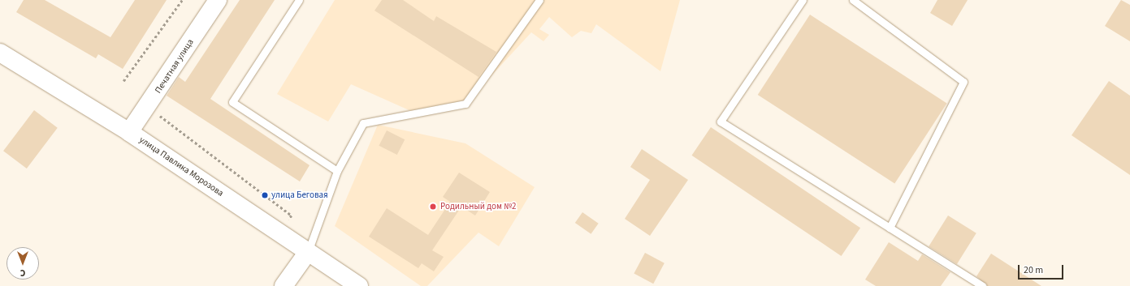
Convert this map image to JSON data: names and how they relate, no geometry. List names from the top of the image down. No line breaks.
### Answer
{"streets":{"street":["Печатная улица","улица Павлика Морозова"]},"crossings":[["Печатная улица","улица Павлика Морозова"]],"places":["улица Беговая","Родильный дом №2"],"scale_bar":"20 m","north":"bottom"}
